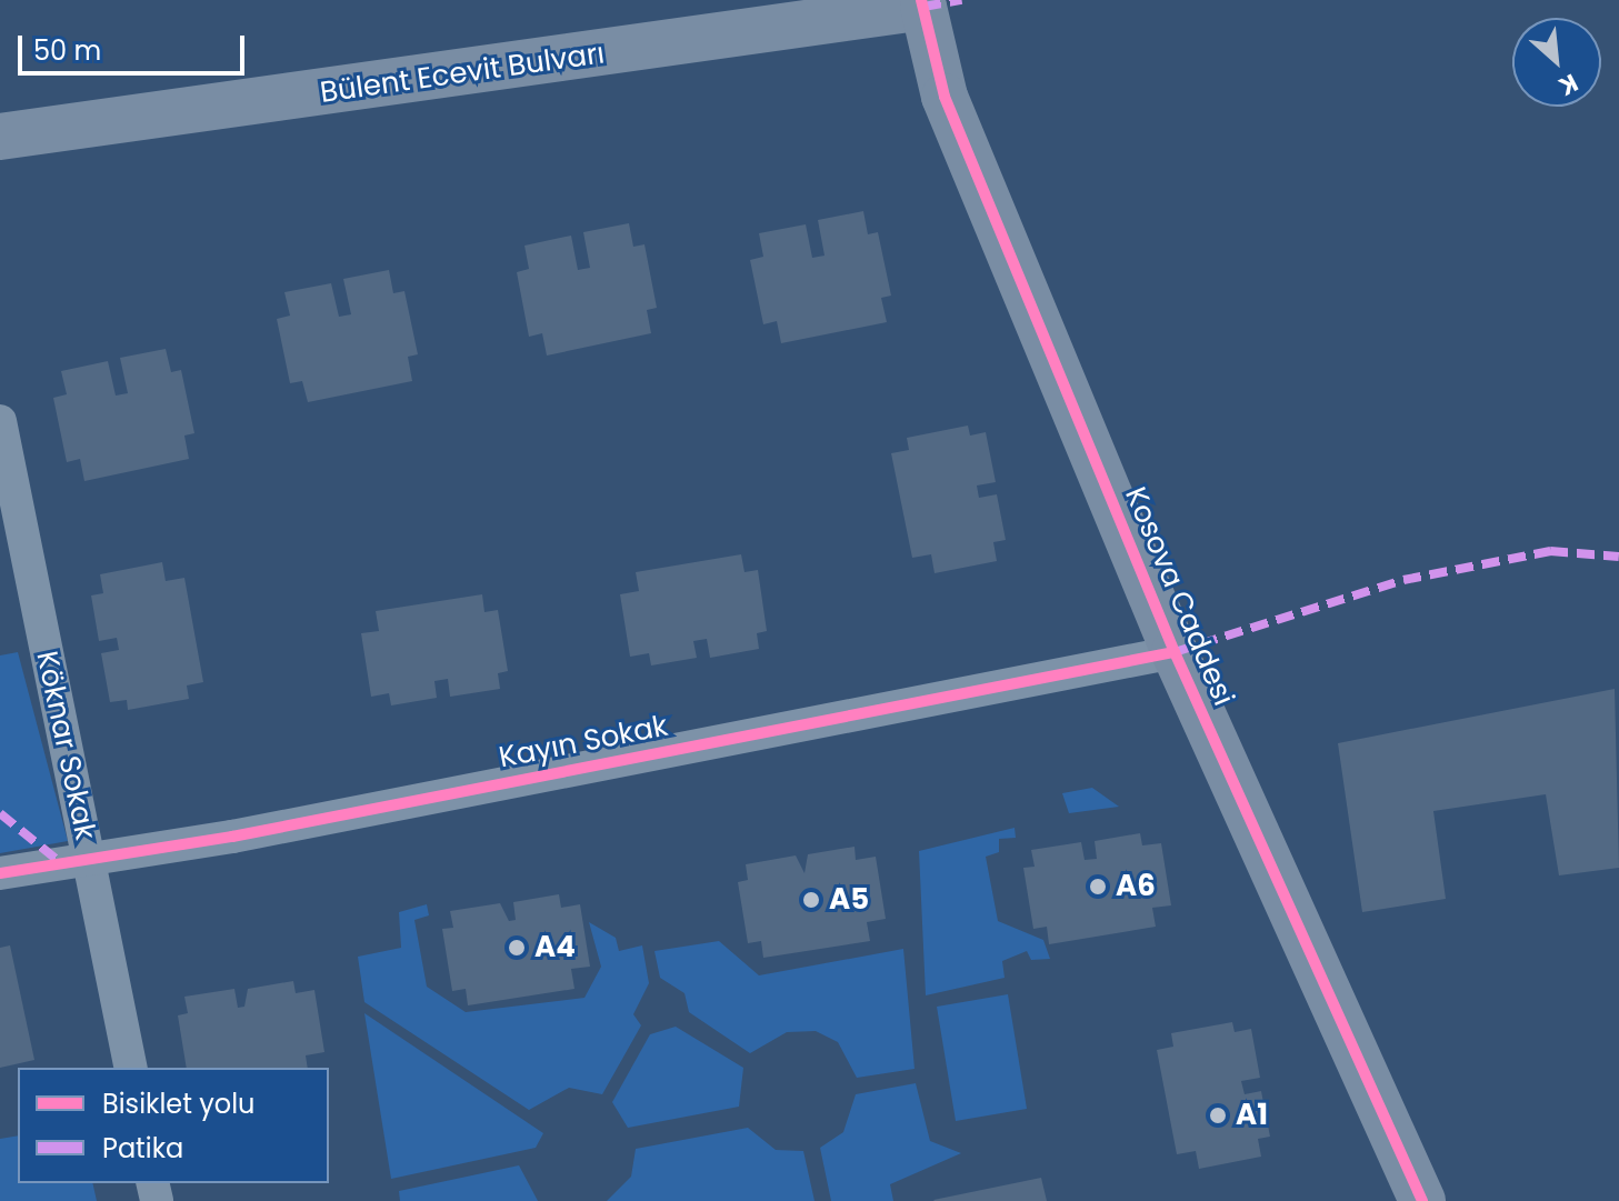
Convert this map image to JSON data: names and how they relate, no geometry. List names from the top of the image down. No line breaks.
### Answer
{"streets":{"street":["Bülent Ecevit Bulvarı","Kosova Caddesi","Kayın Sokak","Köknar Sokak"]},"crossings":[["Bülent Ecevit Bulvarı","Kosova Caddesi"],["Kosova Caddesi","Kayın Sokak"],["Kayın Sokak","Köknar Sokak"]],"places":["A6","A5","A4","A1"],"legend":["Bisiklet yolu","Patika"],"scale_bar":"50 m","north":"bottom right"}
